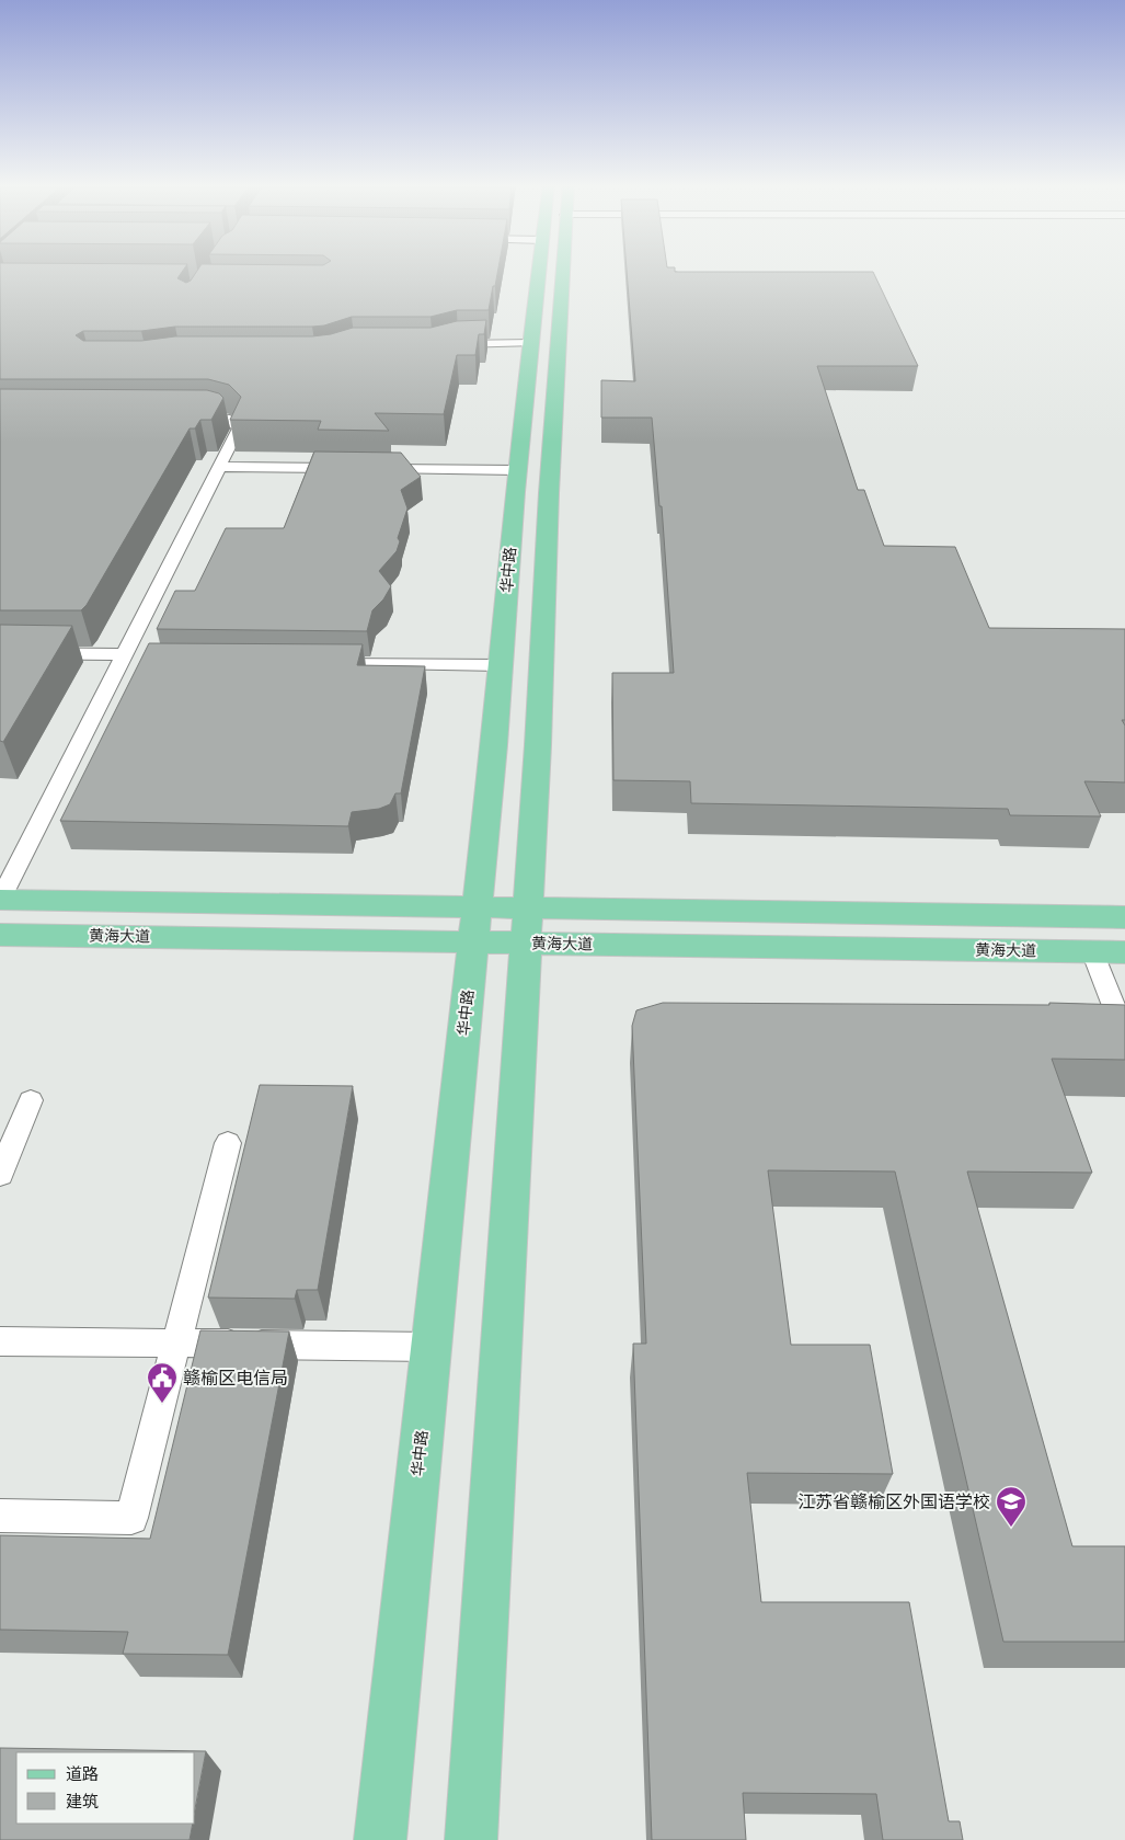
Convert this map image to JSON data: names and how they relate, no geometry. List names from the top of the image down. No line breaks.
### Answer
{"streets":{"main road":["华中路","黄海大道"]},"crossings":[["华中路","黄海大道"]],"places":{"public building":["赣榆区电信局"],"school or university":["江苏省赣榆区外国语学校"]},"legend":["道路","建筑"]}
